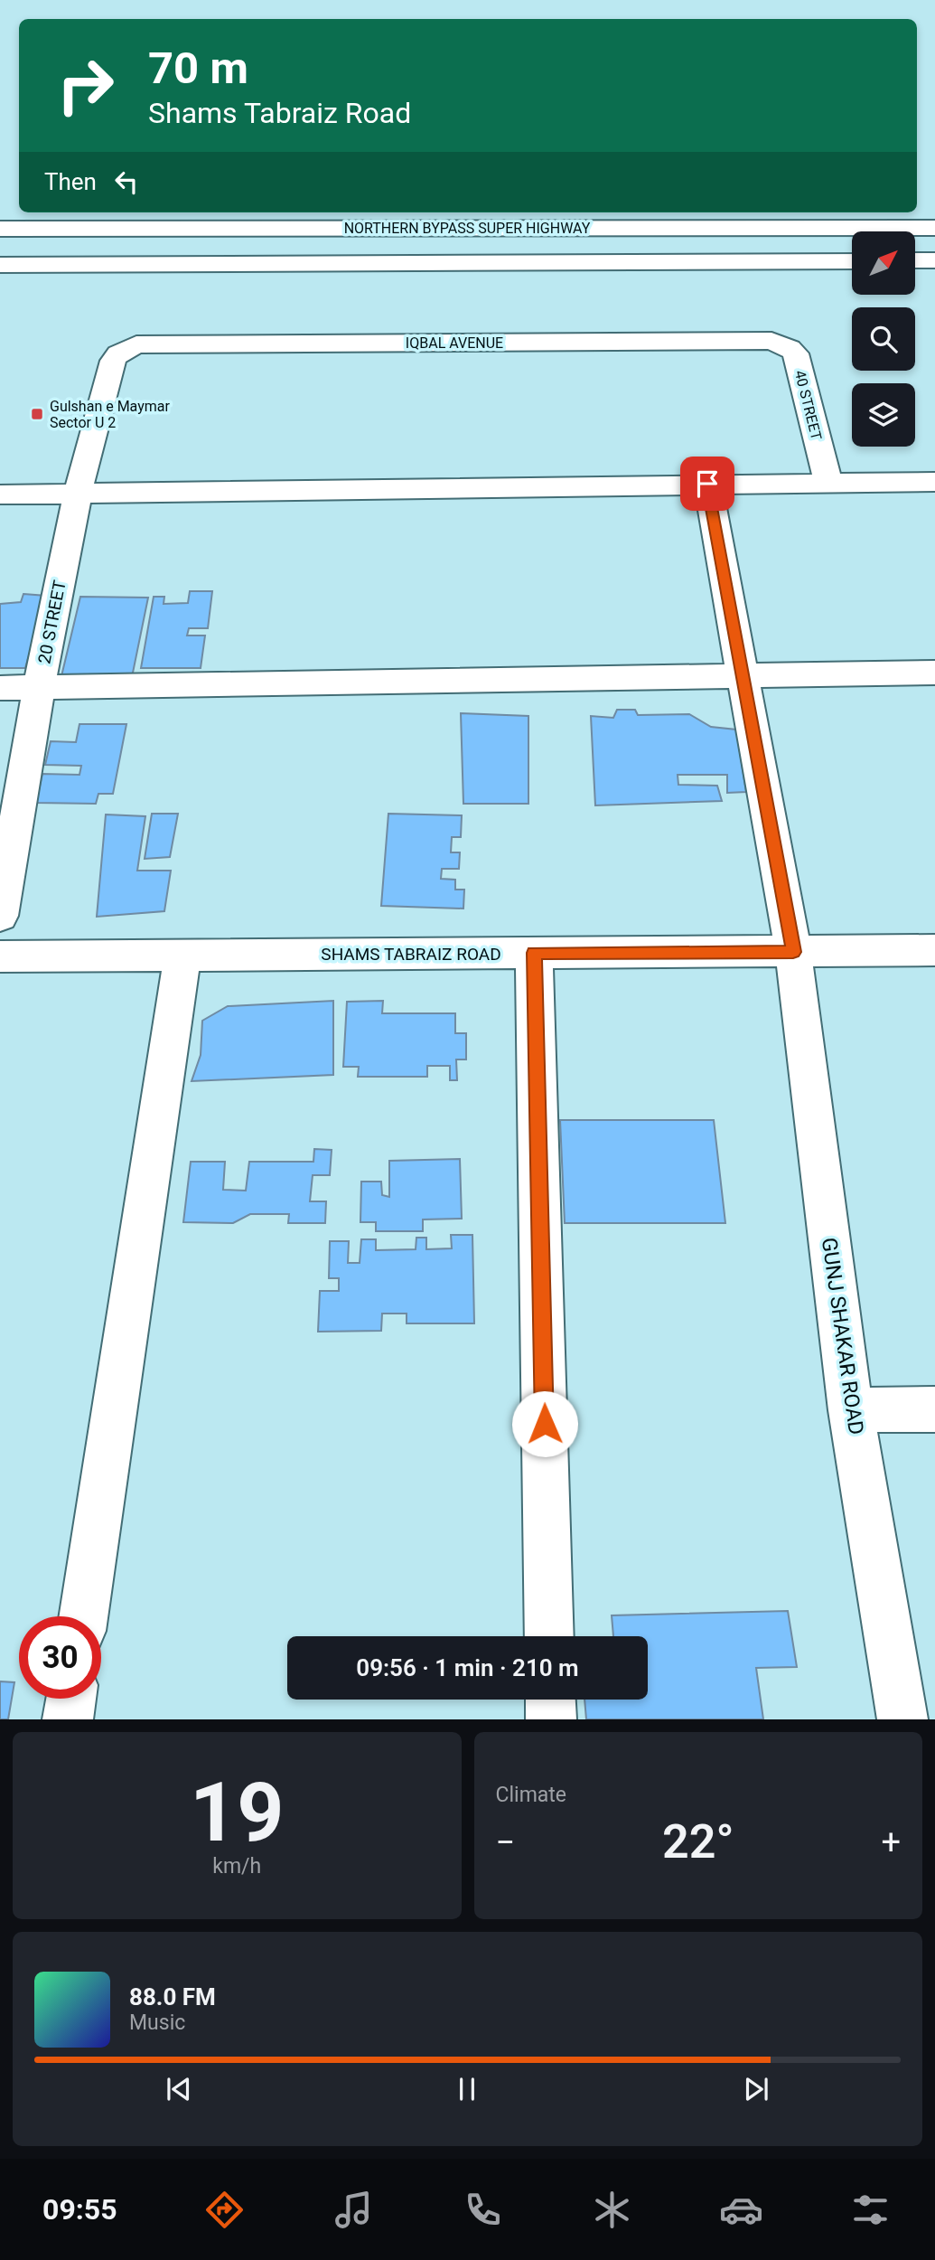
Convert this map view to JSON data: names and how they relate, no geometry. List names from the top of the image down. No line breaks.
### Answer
{"streets":{"street":["NORTHERN BYPASS SUPER HIGHWAY","IQBAL AVENUE","40 STREET","20 STREET","SHAMS TABRAIZ ROAD","GUNJ SHAKAR ROAD"]},"crossings":[["IQBAL AVENUE","40 STREET"],["IQBAL AVENUE","20 STREET"],["SHAMS TABRAIZ ROAD","GUNJ SHAKAR ROAD"]],"places":{"transit":["Gulshan e Maymar Sector U 2"]},"north":"top right","page":{"turn":["70 m","Shams Tabraiz Road"],"then":"Then","limit":"30","trip":"09:56 · 1 min · 210 m","tile":[["19","km/h"],"Climate"],"heat":["−","22°","+"],"song":["88.0 FM","Music"],"tabs":"09:55"}}
